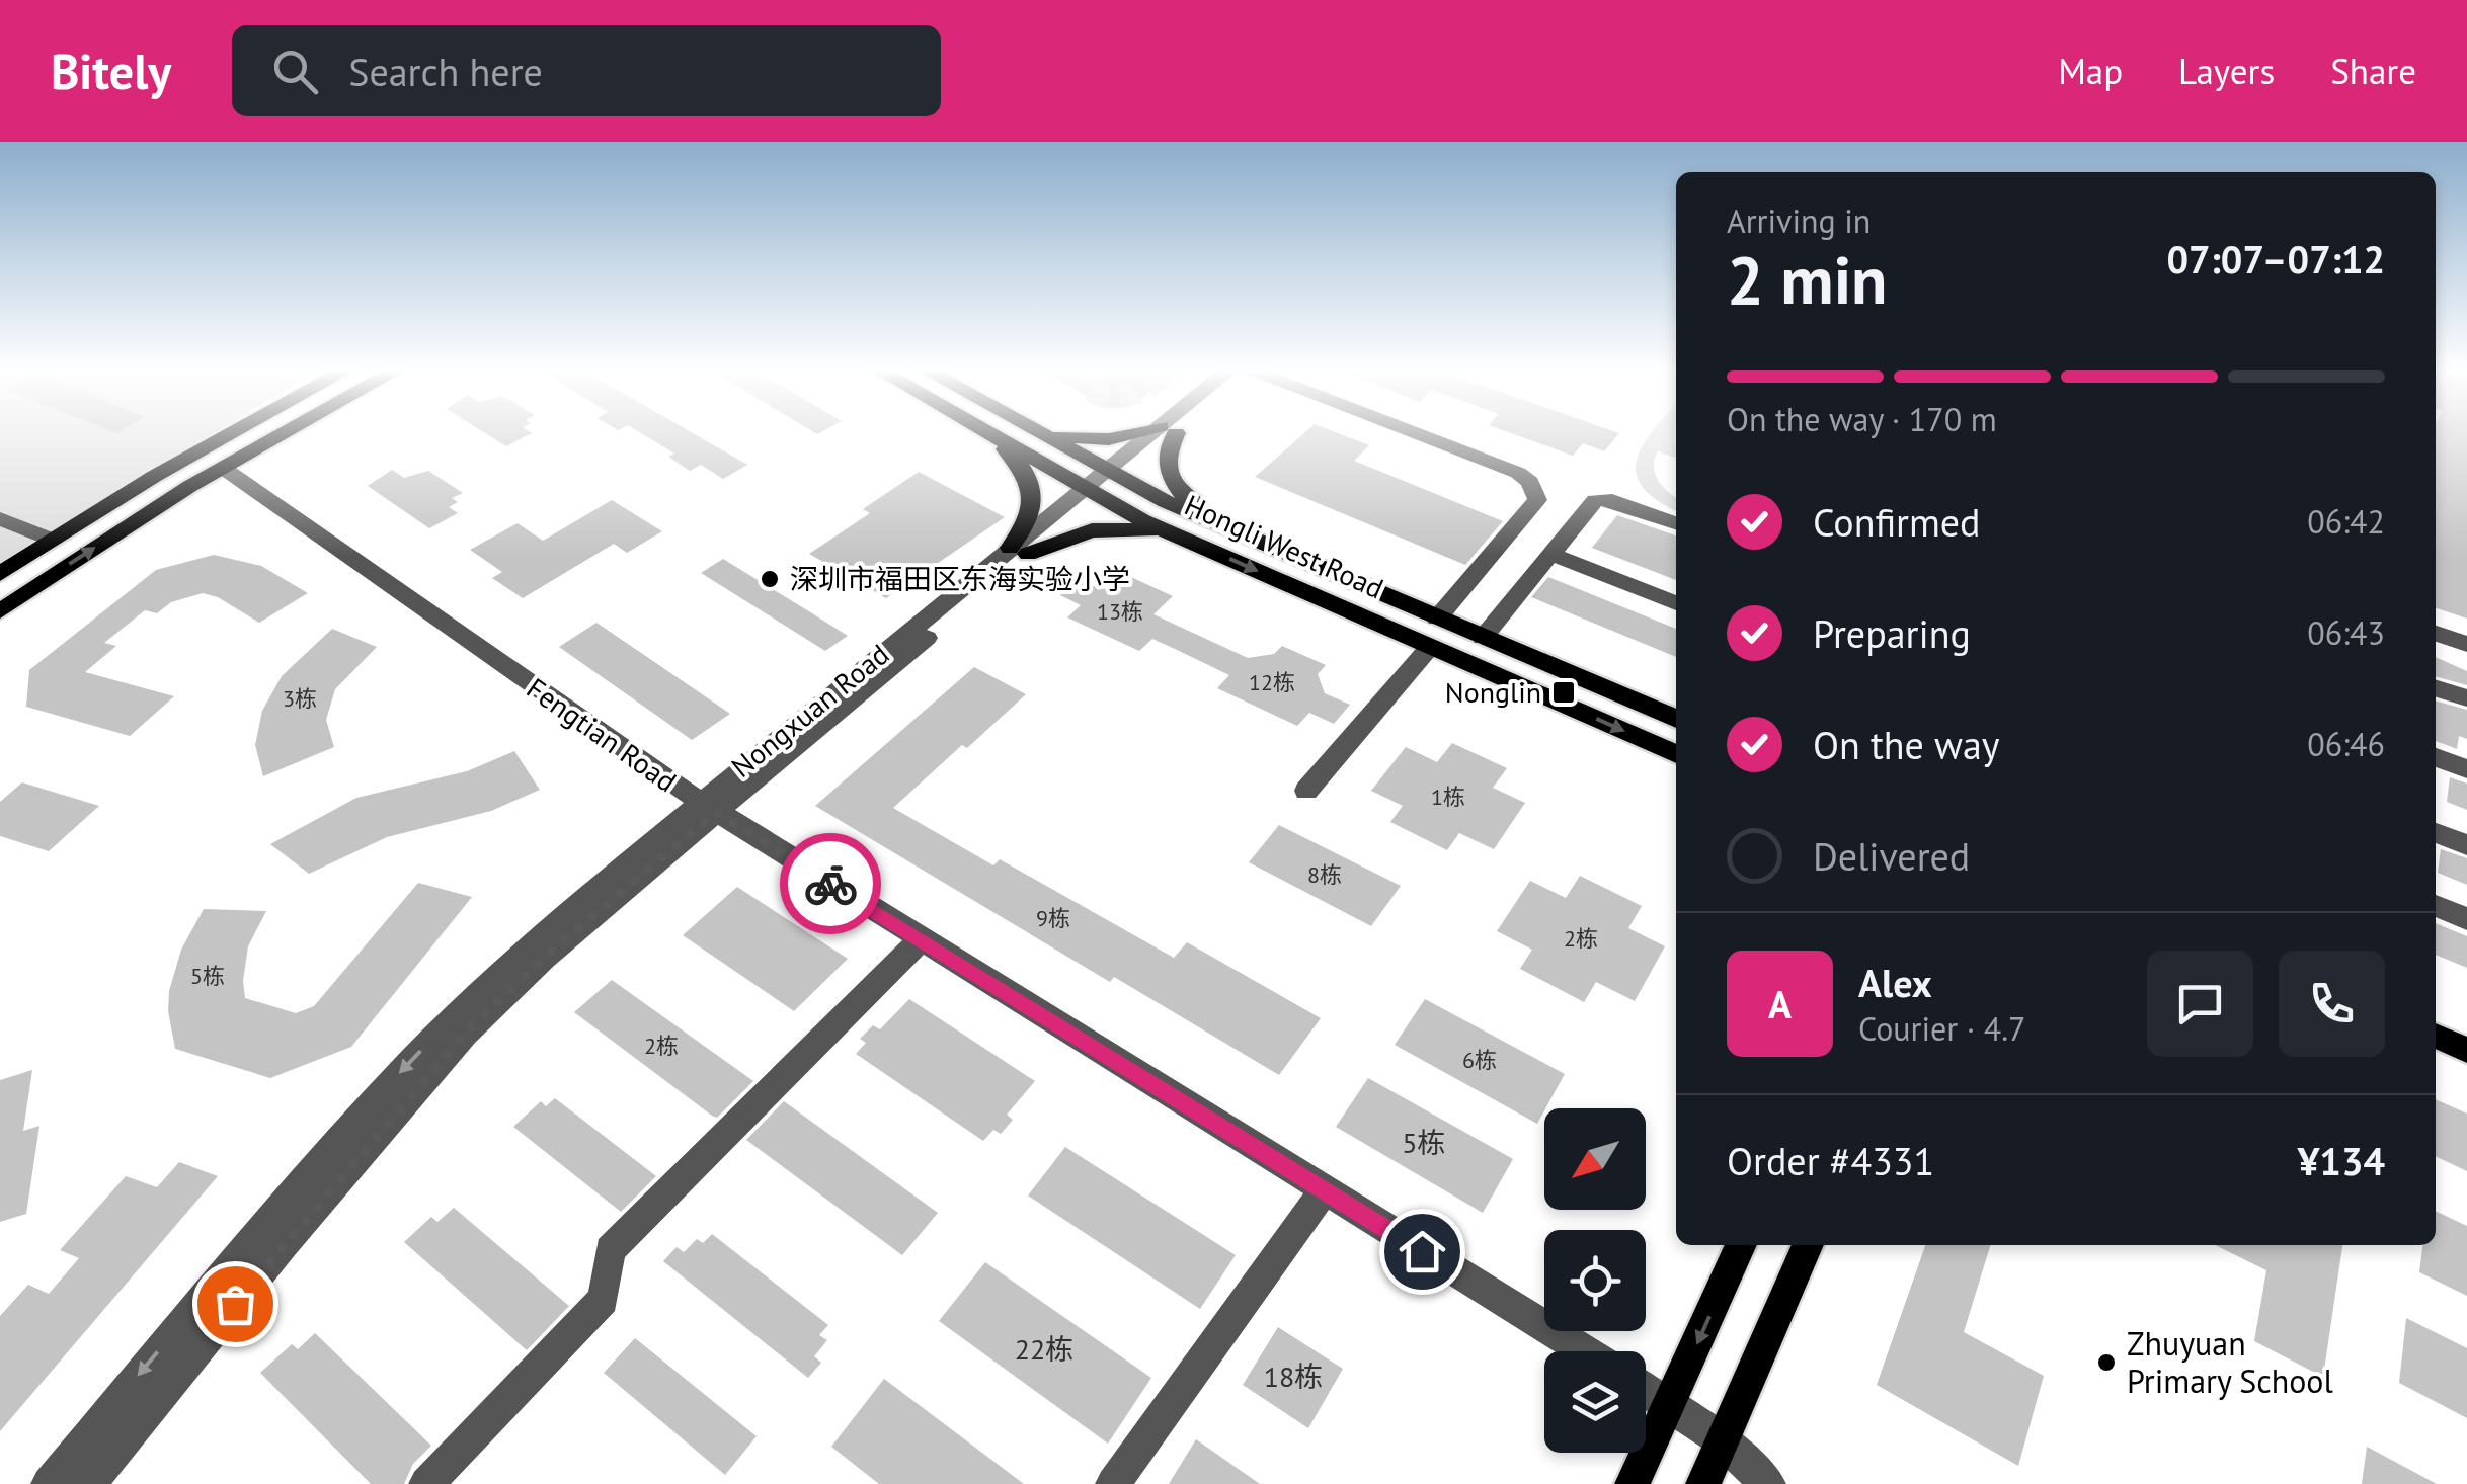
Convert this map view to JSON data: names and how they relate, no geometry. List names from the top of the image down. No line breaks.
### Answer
{"streets":{"main road":["Hongli West Road"],"street":["Nongxuan Road","Fengtian Road"]},"crossings":[["Hongli West Road","Nongxuan Road"],["Nongxuan Road","Fengtian Road"]],"places":{"other":["深圳市福田区东海实验小学","Zhuyuan Primary School"],"transit":["Nonglin"]},"house_numbers":["13栋","12栋","3栋","1栋","8栋","9栋","2栋","5栋","2栋","6栋","5栋","22栋","18栋"],"north":"bottom left","page":{"header":"Bitely","search":"Search here","nav":["Map","Layers","Share"],"heading":["2 min","Arriving in","07:07–07:12"],"panel":["Alex","Courier · 4.7","Order #4331","¥134"],"bar":"On the way · 170 m","list":[["Confirmed","06:42"],["Preparing","06:43"],["On the way","06:46"],"Delivered"],"round":"A"}}
